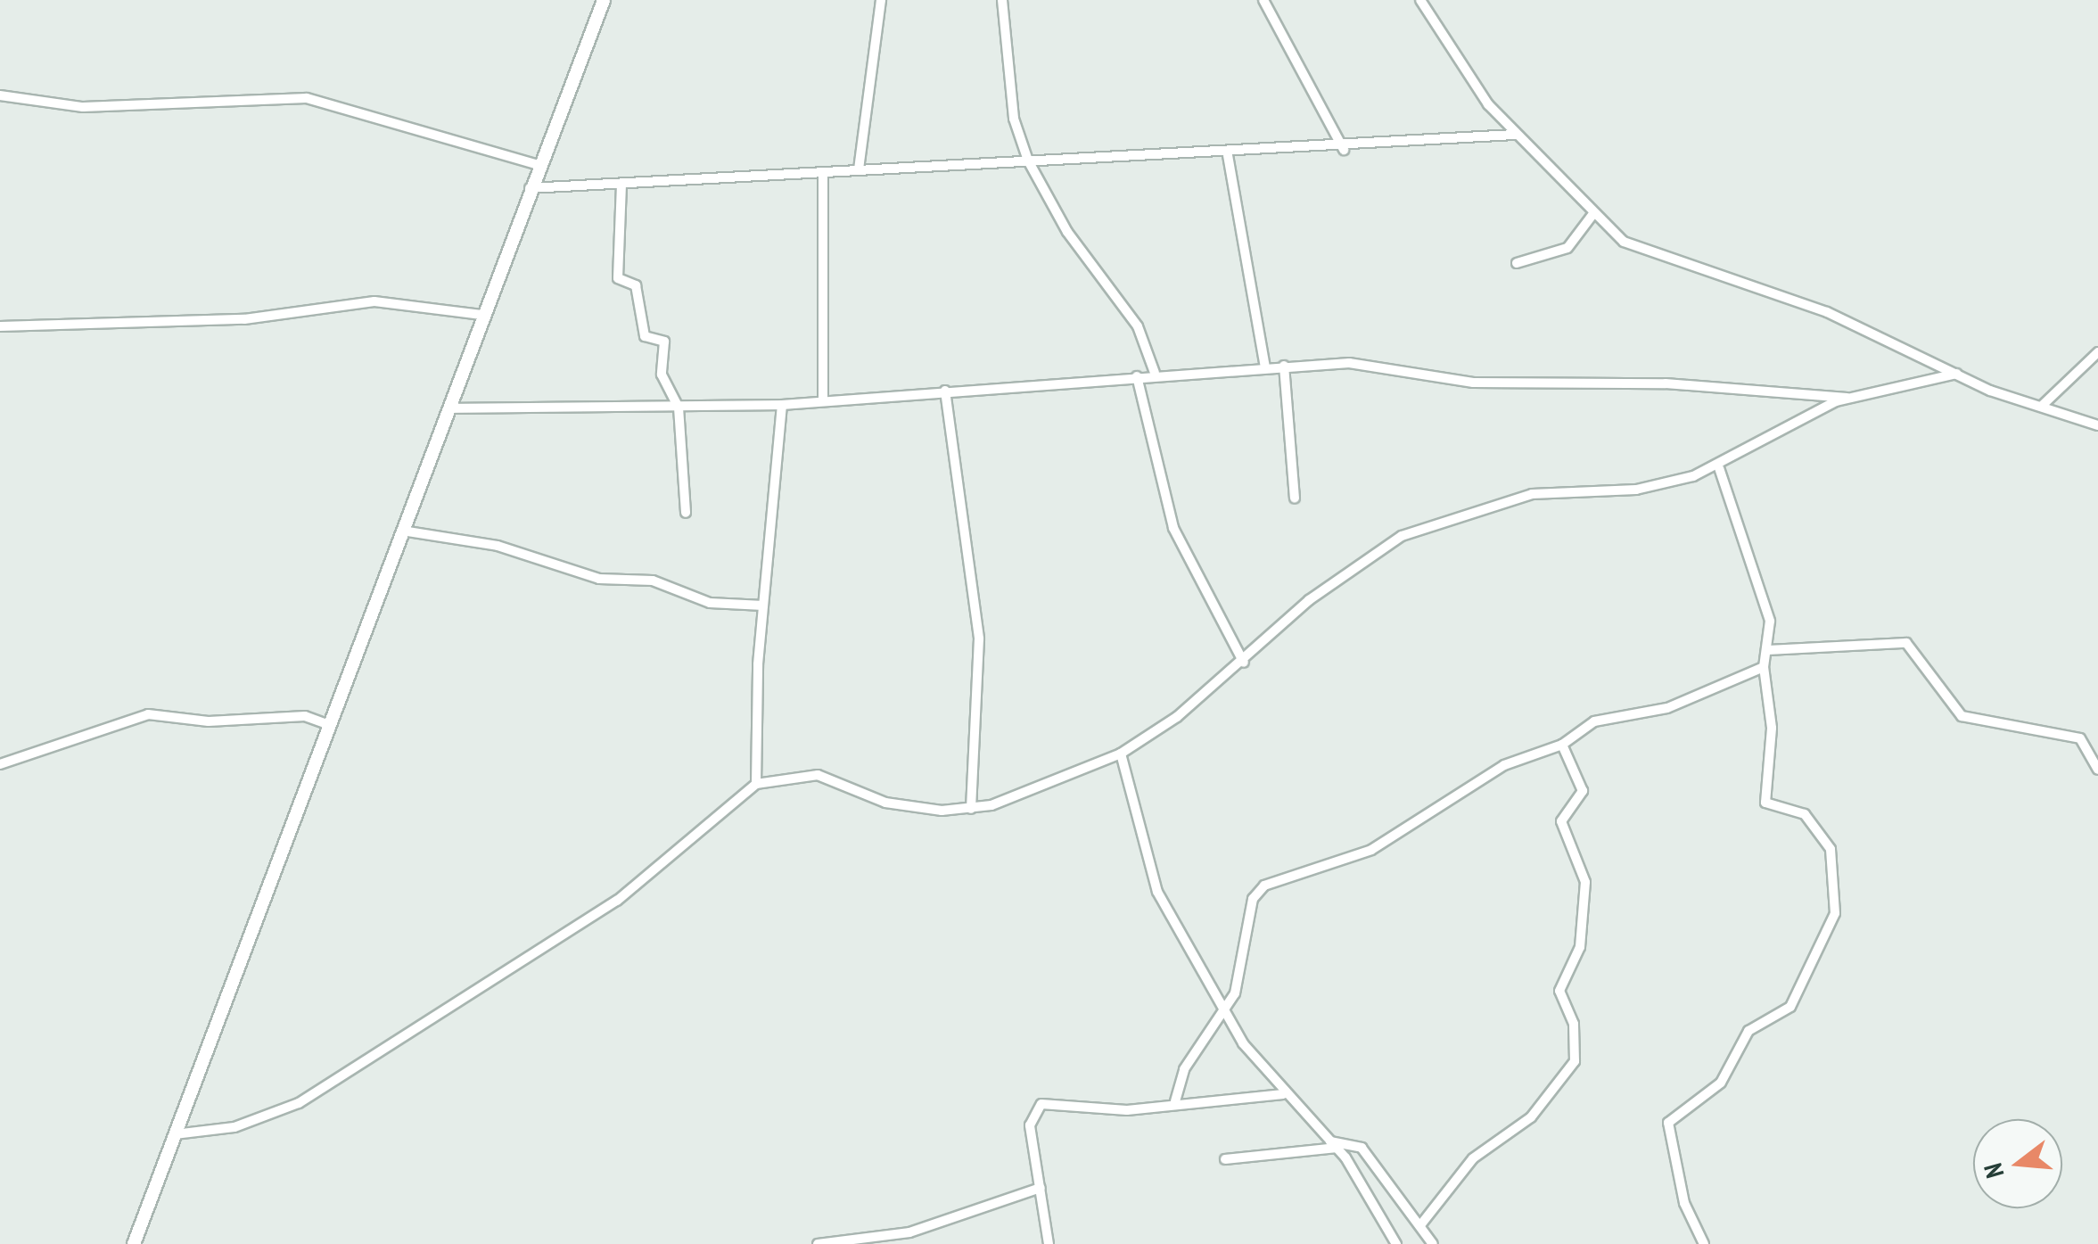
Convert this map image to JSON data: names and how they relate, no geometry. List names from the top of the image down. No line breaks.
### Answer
{"north":"left"}
